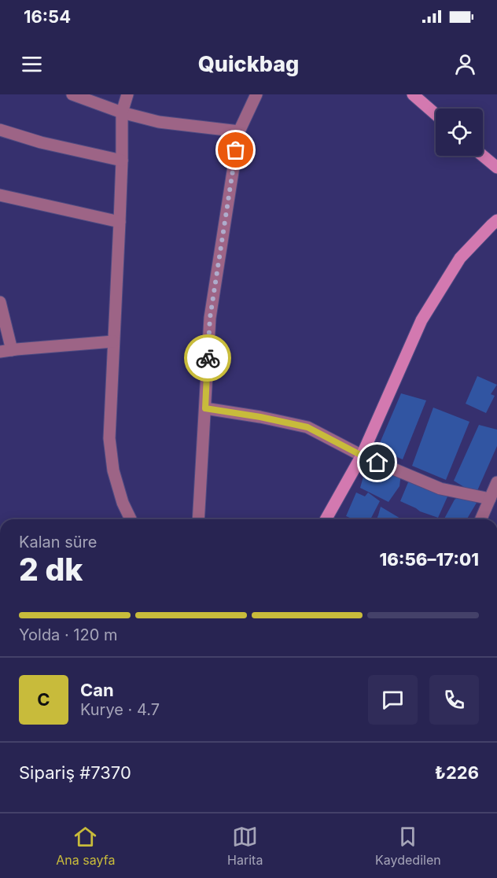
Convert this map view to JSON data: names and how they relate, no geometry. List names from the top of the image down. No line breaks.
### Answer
{"page":{"status":"16:54","header":"Quickbag","heading":["2 dk","Kalan süre","16:56–17:01"],"panel":["Can","Kurye · 4.7","Sipariş #7370","₺226"],"bar":"Yolda · 120 m","round":"C","tabs":["Ana sayfa","Harita","Kaydedilen"]}}
